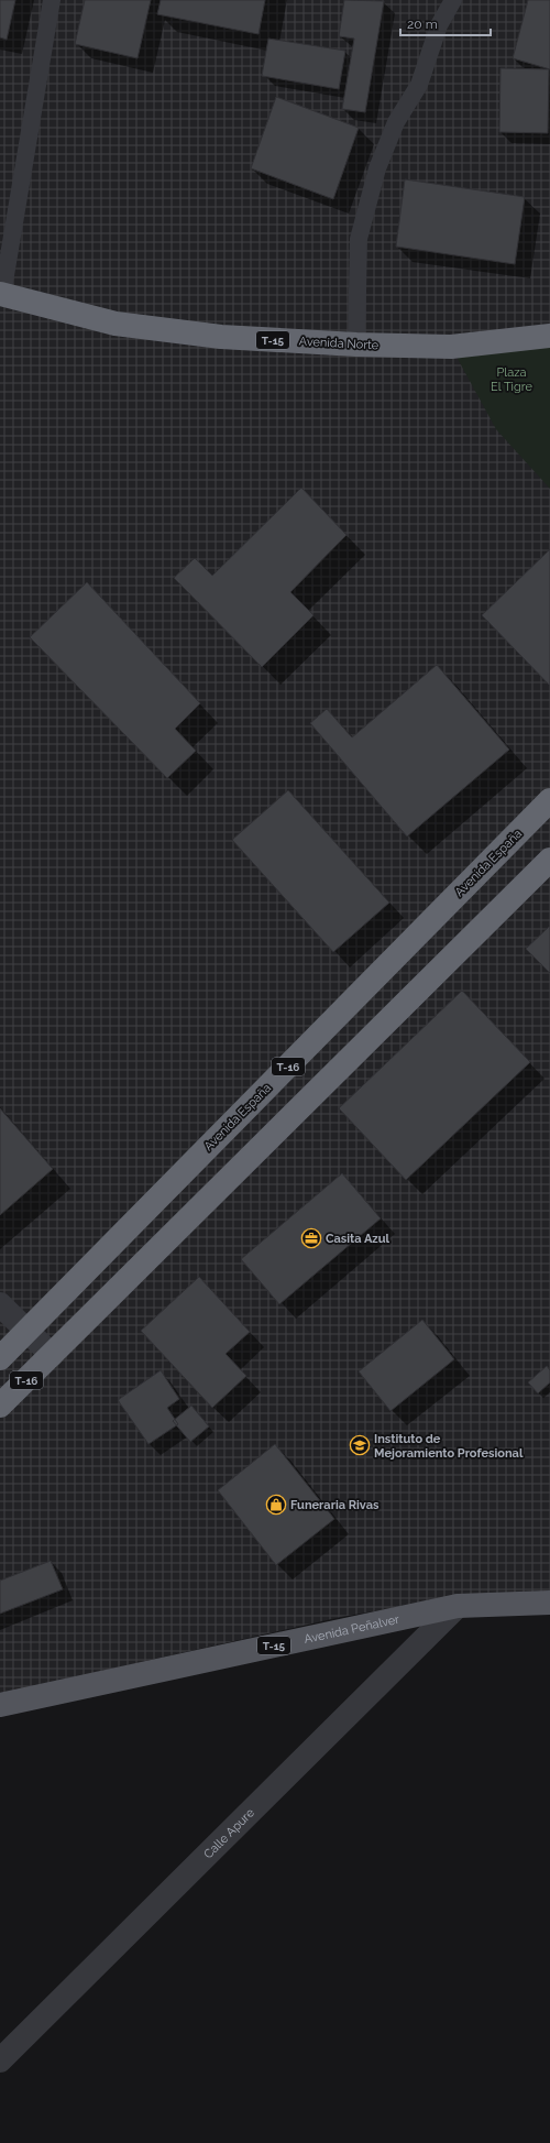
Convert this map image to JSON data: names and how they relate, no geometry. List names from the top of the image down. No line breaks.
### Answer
{"streets":{"highway":["T-15","Avenida Norte","Avenida España","T-16"],"main road":["Avenida Peñalver"],"street":["Calle Apure"]},"crossings":[["Avenida Peñalver","Calle Apure"]],"parks":["Plaza El Tigre"],"places":{"office":["Casita Azul"],"school or university":["Instituto de Mejoramiento Profesional"],"shop":["Funeraria Rivas"]},"scale_bar":"20 m"}
